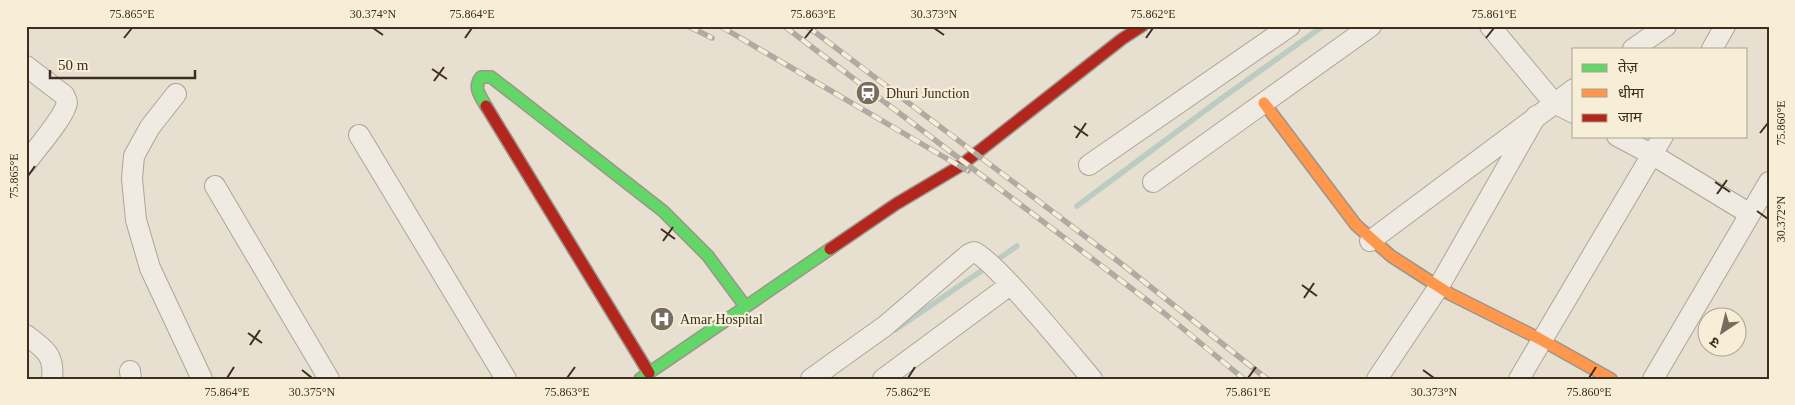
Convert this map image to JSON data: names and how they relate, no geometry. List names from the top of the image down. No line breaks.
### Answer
{"places":{"station":["Dhuri Junction"],"hospital":["Amar Hospital"]},"legend":["तेज़","धीमा","जाम"],"scale_bar":"50 m","north":"bottom left","coordinates":["75.865°E","30.374°N","75.864°E","75.863°E","30.373°N","75.862°E","75.861°E","75.860°E","30.372°N","30.375°N"]}
